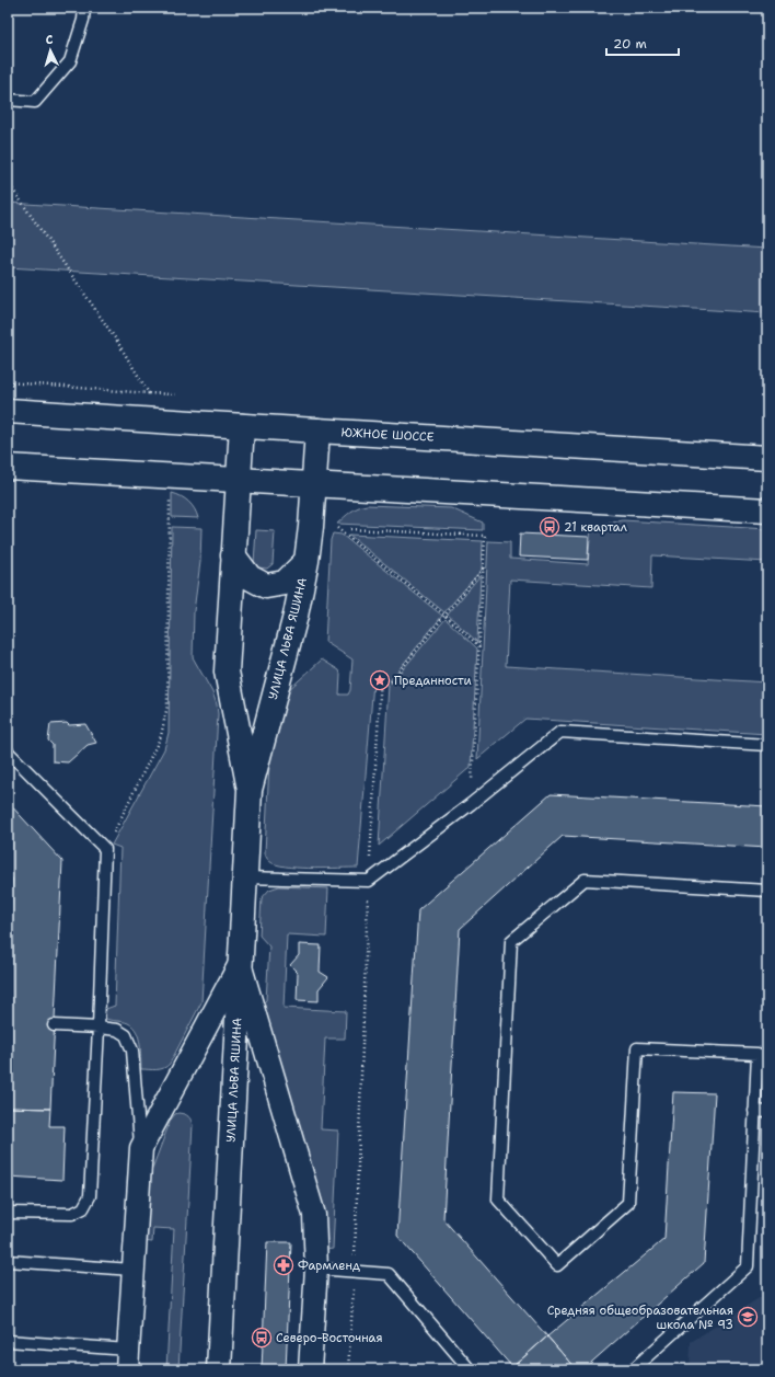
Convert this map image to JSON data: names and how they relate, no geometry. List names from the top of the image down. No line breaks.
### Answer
{"streets":{"main road":["ЮЖНОЕ ШОССЕ","УЛИЦА ЛЬВА ЯШИНА"]},"crossings":[["ЮЖНОЕ ШОССЕ","УЛИЦА ЛЬВА ЯШИНА"]],"places":{"bus stop":["21 квартал","Северо-Восточная"],"place":["Преданности"],"pharmacy":["Фармленд"],"school or university":["Средняя общеобразовательная школа № 93"]},"scale_bar":"20 m","north":"top"}
